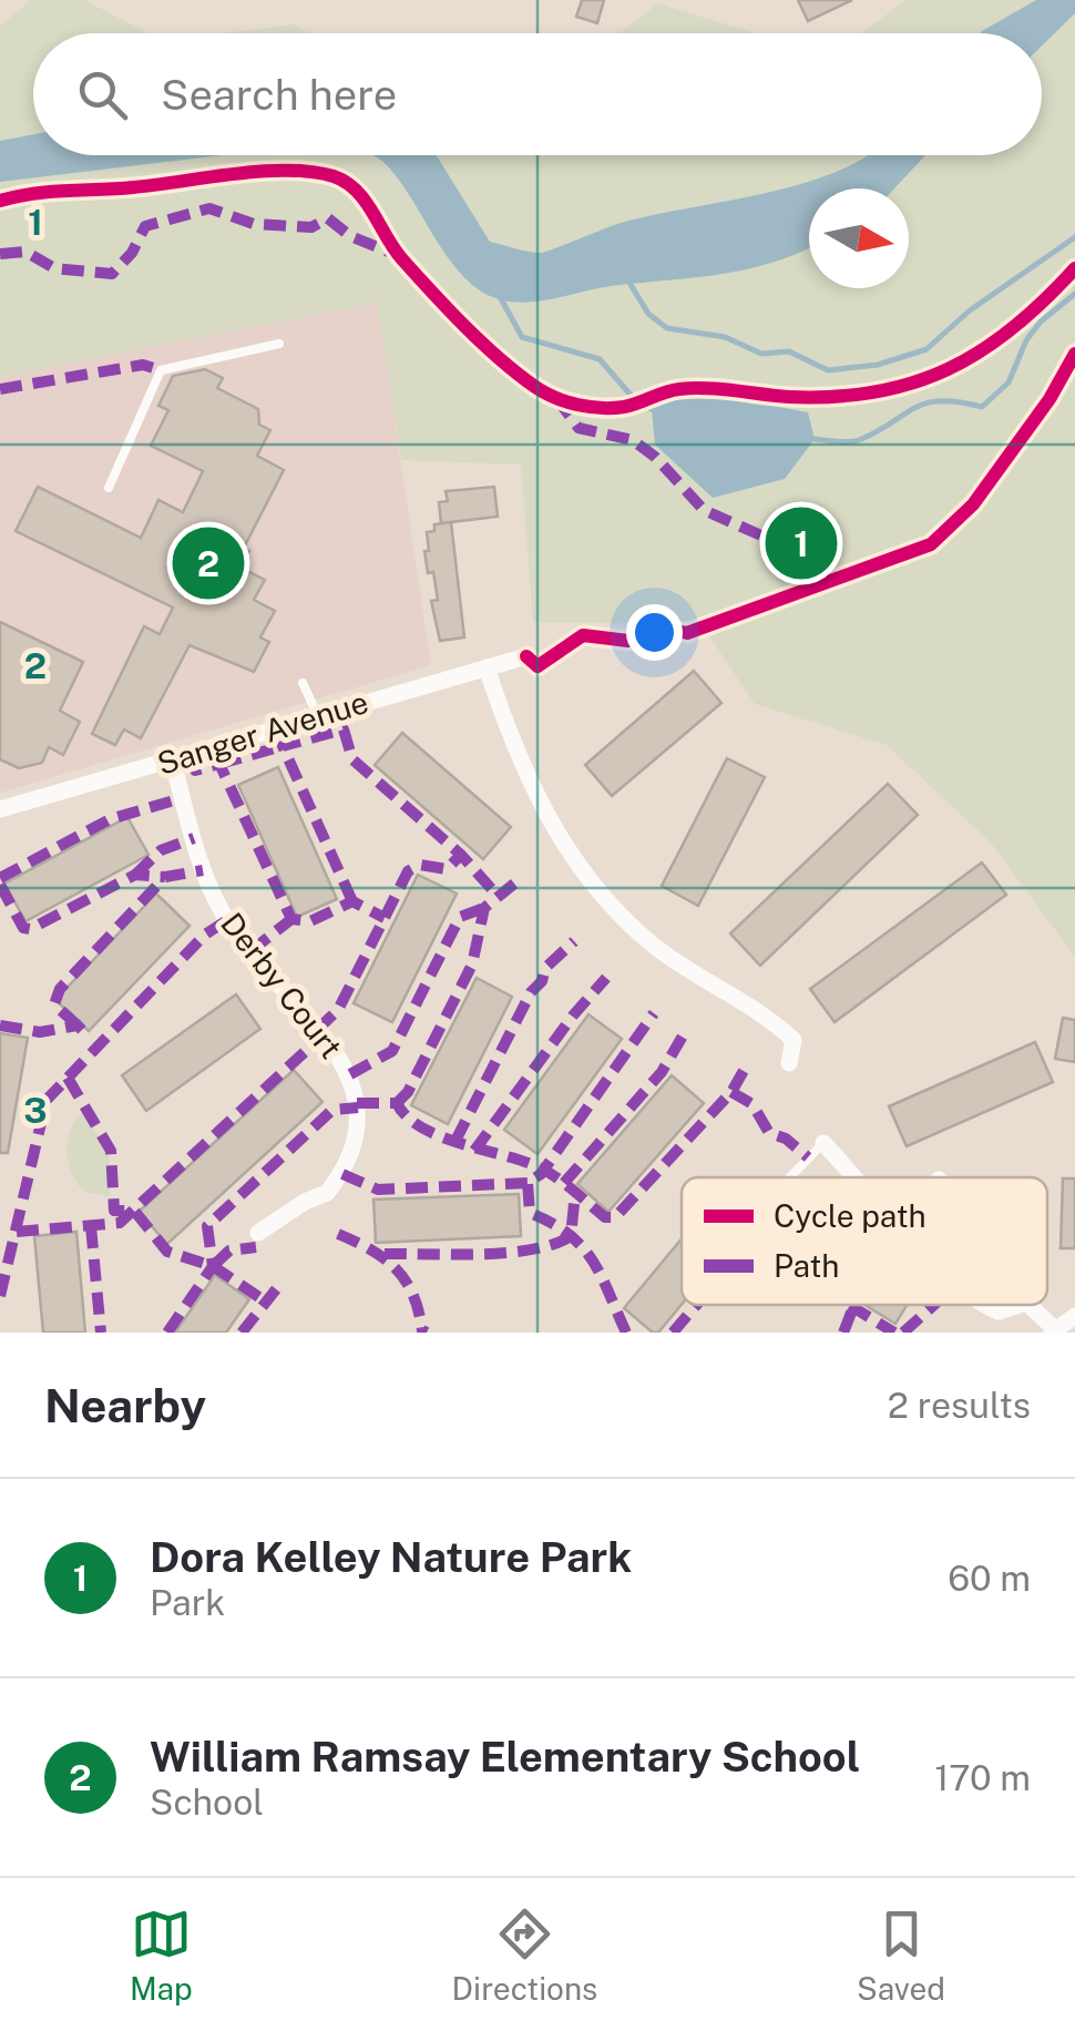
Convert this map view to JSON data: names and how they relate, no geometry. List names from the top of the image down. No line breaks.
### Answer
{"streets":{"street":["Sanger Avenue","Derby Court"]},"crossings":[["Sanger Avenue","Derby Court"]],"legend":["Cycle path","Path"],"north":"right","page":{"search":"Search here","pins":["1","2"],"heading":["Nearby","2 results"],"list":[{"mark":"1","name":"Dora Kelley Nature Park","note":"Park","value":"60 m"},{"mark":"2","name":"William Ramsay Elementary School","note":"School","value":"170 m"}],"nav":["Map","Directions","Saved"]},"grid":{"rows":["1","2","3"]}}
